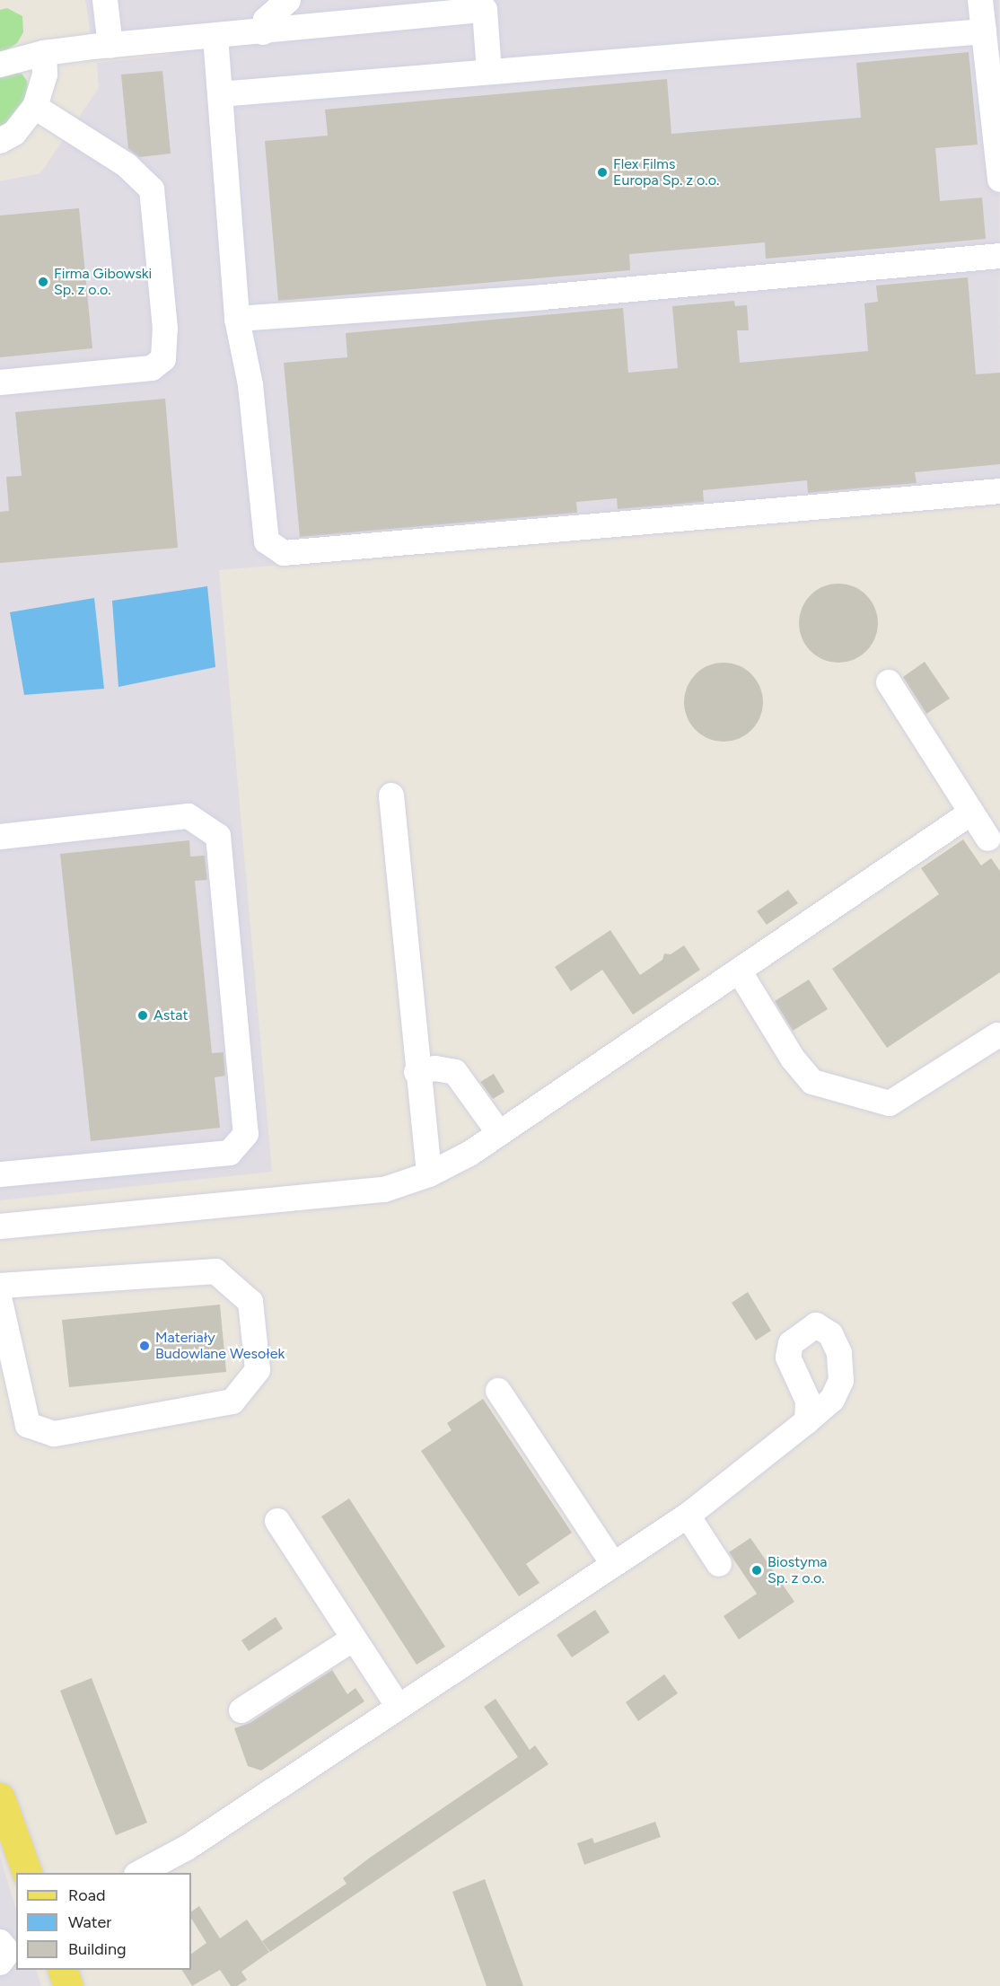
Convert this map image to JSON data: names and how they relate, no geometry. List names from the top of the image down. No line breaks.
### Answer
{"places":["Flex Films Europa Sp. z o.o.","Firma Gibowski Sp. z o.o.","Astat","Materiały Budowlane Wesołek","Biostyma Sp. z o.o."],"legend":["Road","Water","Building"]}
